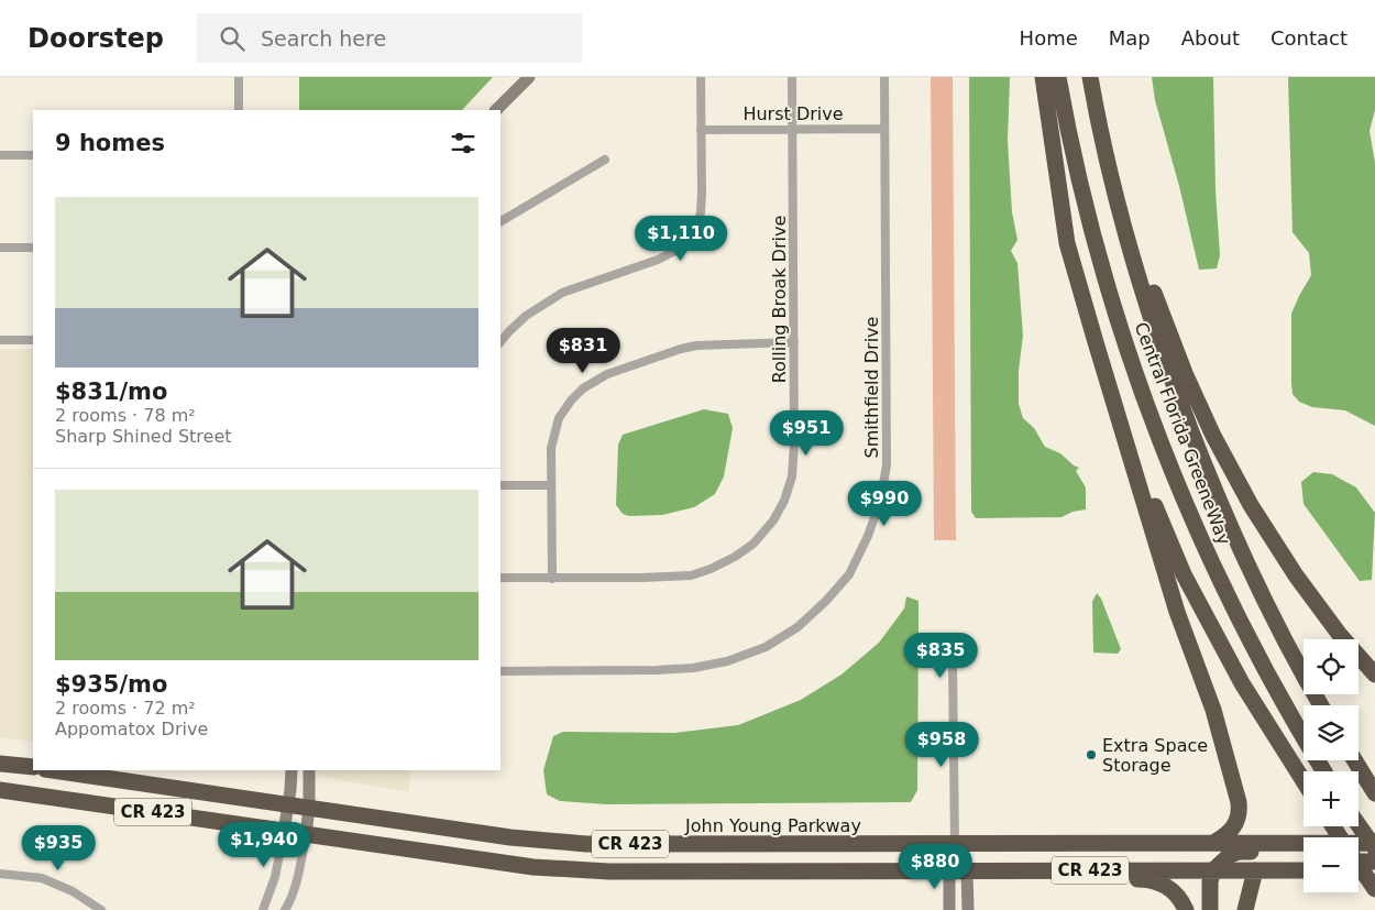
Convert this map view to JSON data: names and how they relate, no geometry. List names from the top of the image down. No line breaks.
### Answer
{"streets":{"highway":["Central Florida GreeneWay","CR 423","John Young Parkway"],"street":["Hurst Drive","Rolling Broak Drive","Smithfield Drive"]},"crossings":[["Hurst Drive","Rolling Broak Drive"],["Hurst Drive","Smithfield Drive"]],"places":["Extra Space Storage"],"page":{"header":"Doorstep","search":"Search here","nav":["Home","Map","About","Contact"],"heading":"9 homes","list":[{"name":"$831/mo","note":"2 rooms · 78 m² · Sharp Shined Street"},{"name":"$935/mo","note":"2 rooms · 72 m² · Appomatox Drive"}],"price":["$1,110","$831","$951","$990","$835","$958","$1,940","$935","$880"],"map_buttons":["+","−"]}}
